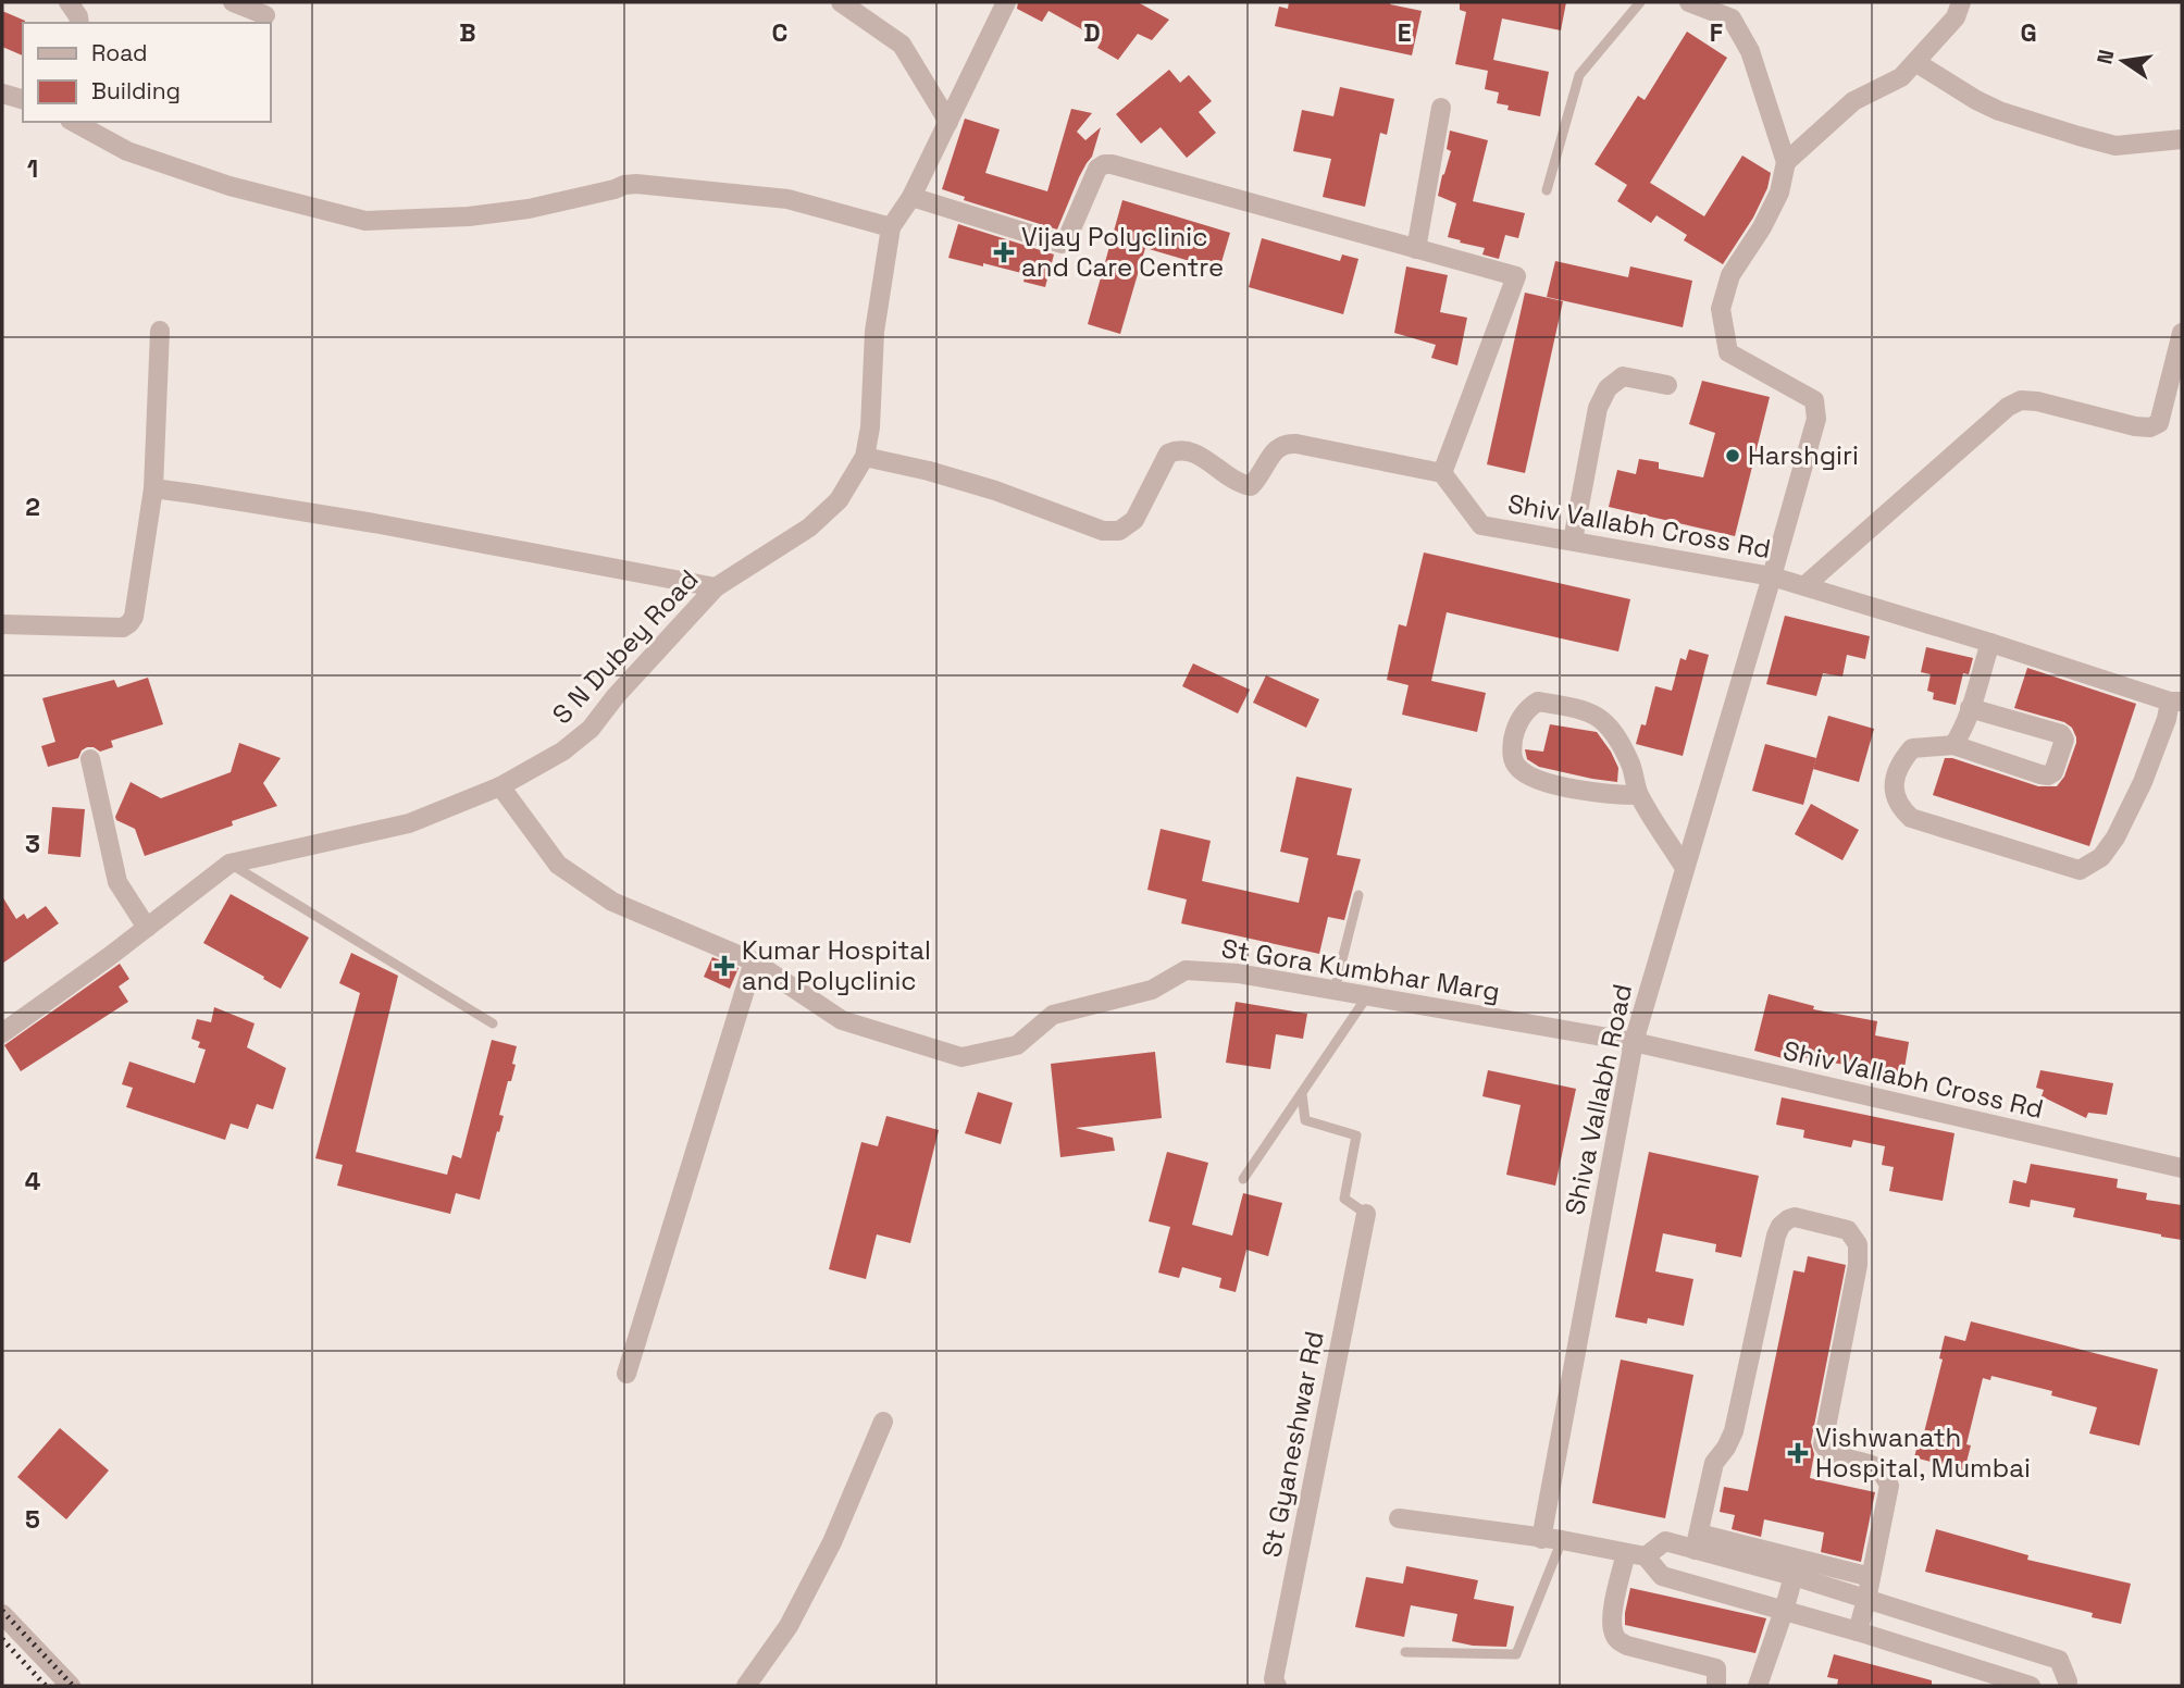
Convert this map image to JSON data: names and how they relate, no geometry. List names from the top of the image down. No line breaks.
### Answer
{"streets":{"street":["Shiv Vallabh Cross Rd","S N Dubey Road","St Gora Kumbhar Marg","Shiva Vallabh Road","St Gyaneshwar Rd"]},"crossings":[["Shiv Vallabh Cross Rd","St Gora Kumbhar Marg"],["Shiv Vallabh Cross Rd","Shiva Vallabh Road"],["S N Dubey Road","St Gora Kumbhar Marg"],["St Gora Kumbhar Marg","Shiva Vallabh Road"]],"places":{"health":["Vijay Polyclinic and Care Centre","Kumar Hospital and Polyclinic","Vishwanath Hospital, Mumbai"],"other":["Harshgiri"]},"legend":["Road","Building"],"north":"left","grid":{"columns":["B","C","D","E","F","G"],"rows":["1","2","3","4","5"]}}
